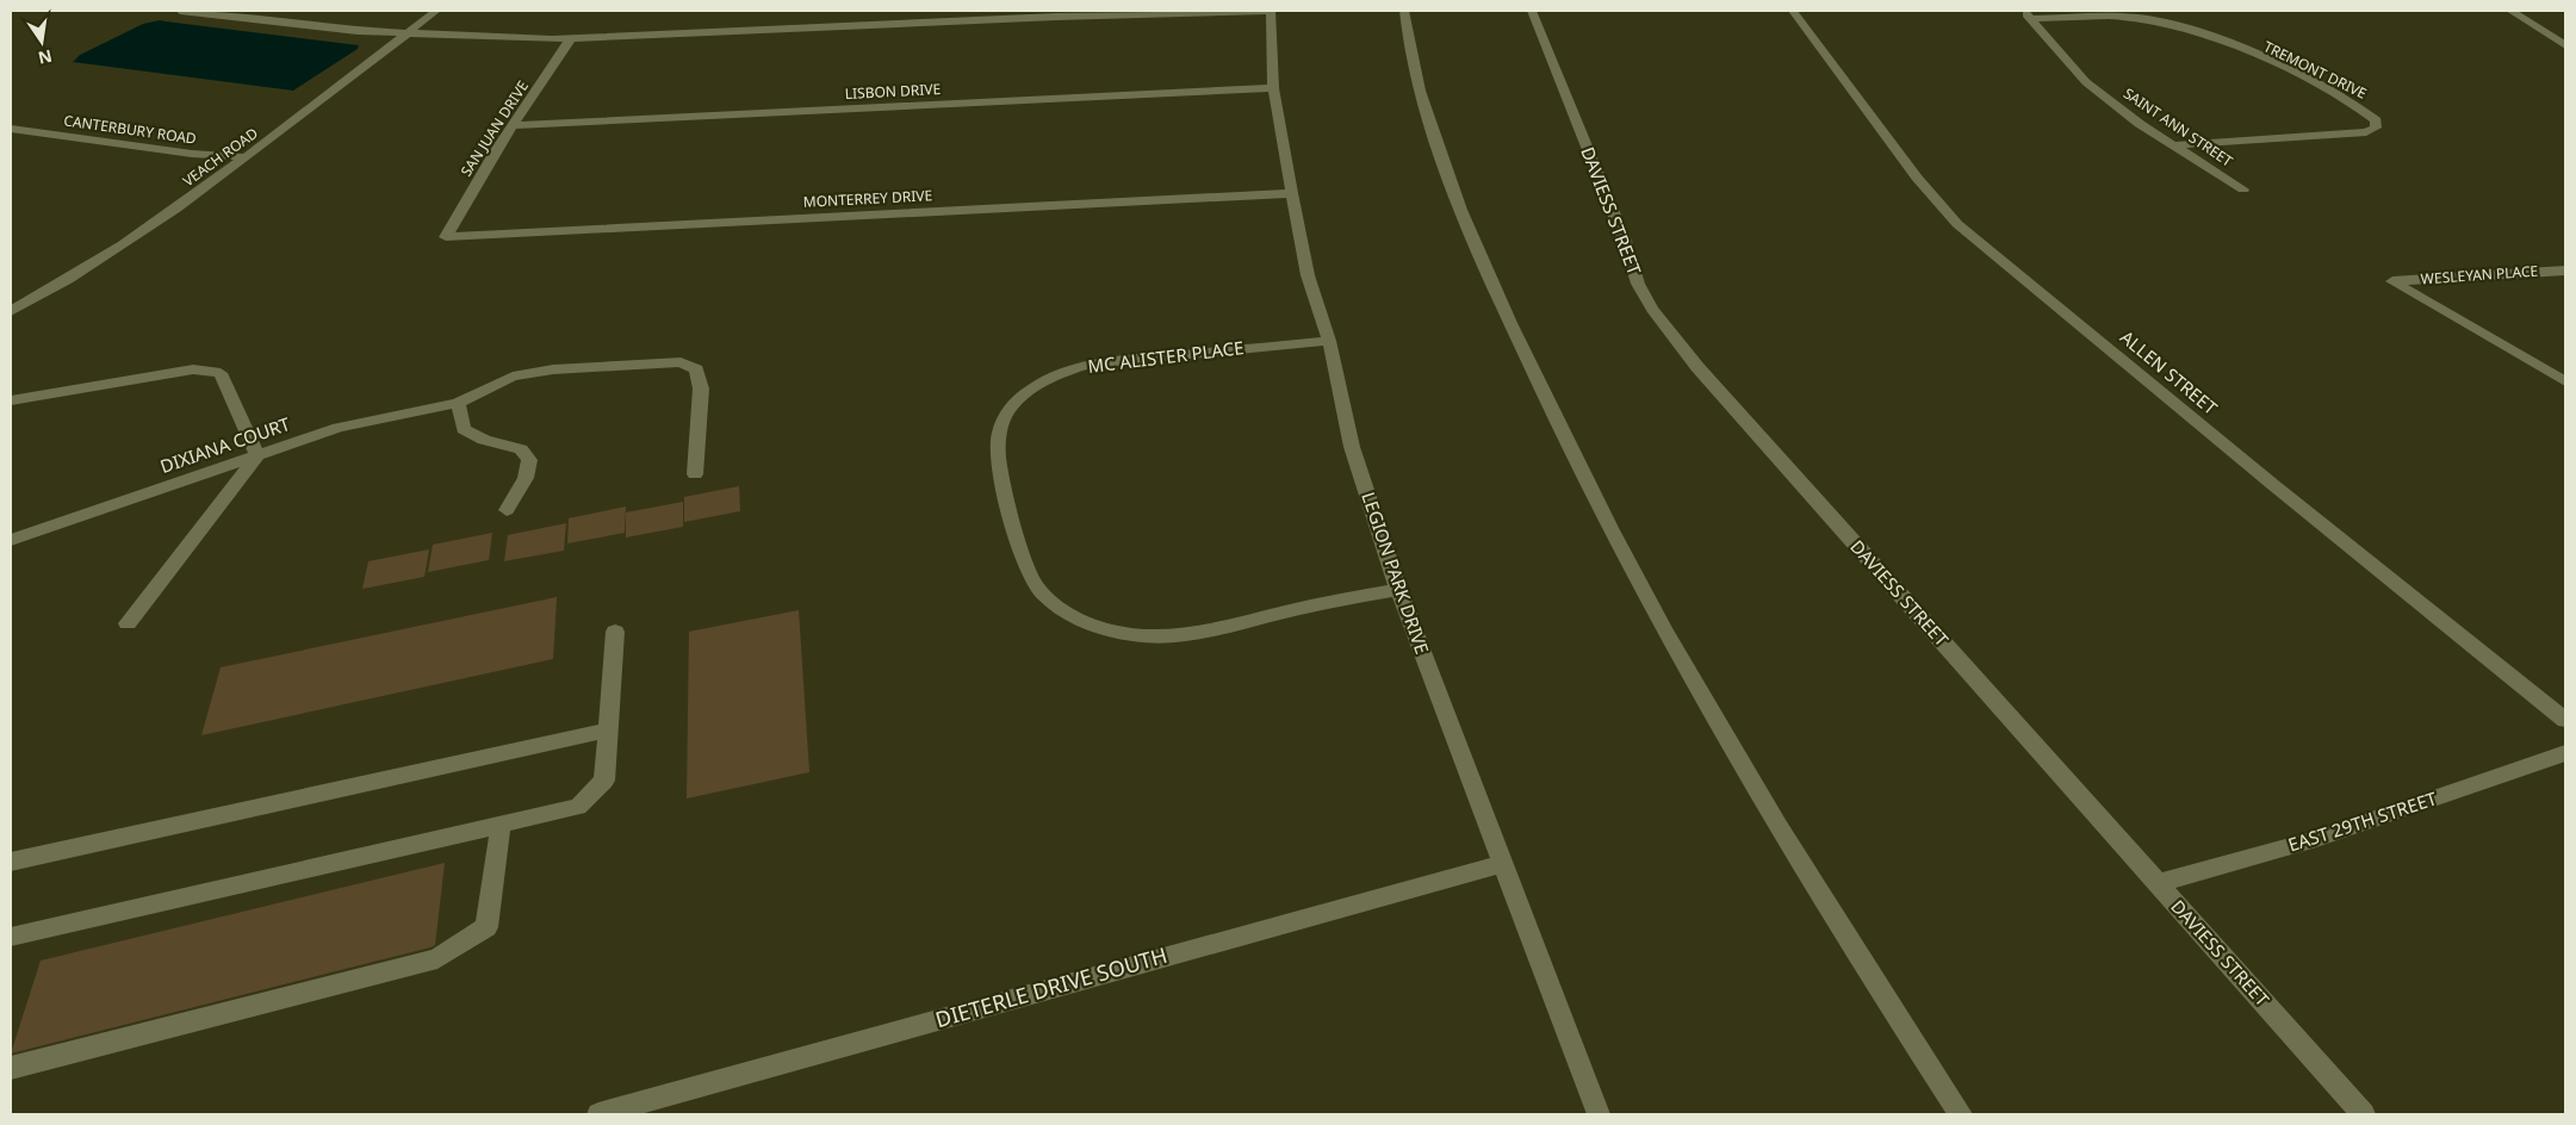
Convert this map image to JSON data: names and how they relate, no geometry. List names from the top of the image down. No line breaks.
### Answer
{"streets":{"street":["TREMONT DRIVE","LISBON DRIVE","SAINT ANN STREET","SAN JUAN DRIVE","CANTERBURY ROAD","VEACH ROAD","MONTERREY DRIVE","DAVIESS STREET","WESLEYAN PLACE","MC ALISTER PLACE","ALLEN STREET","DIXIANA COURT","LEGION PARK DRIVE","EAST 29TH STREET","DIETERLE DRIVE SOUTH"]},"crossings":[["TREMONT DRIVE","SAINT ANN STREET"],["LISBON DRIVE","SAN JUAN DRIVE"],["LISBON DRIVE","LEGION PARK DRIVE"],["SAN JUAN DRIVE","MONTERREY DRIVE"],["CANTERBURY ROAD","VEACH ROAD"],["MONTERREY DRIVE","LEGION PARK DRIVE"],["DAVIESS STREET","EAST 29TH STREET"],["MC ALISTER PLACE","LEGION PARK DRIVE"],["LEGION PARK DRIVE","DIETERLE DRIVE SOUTH"]],"north":"bottom"}
